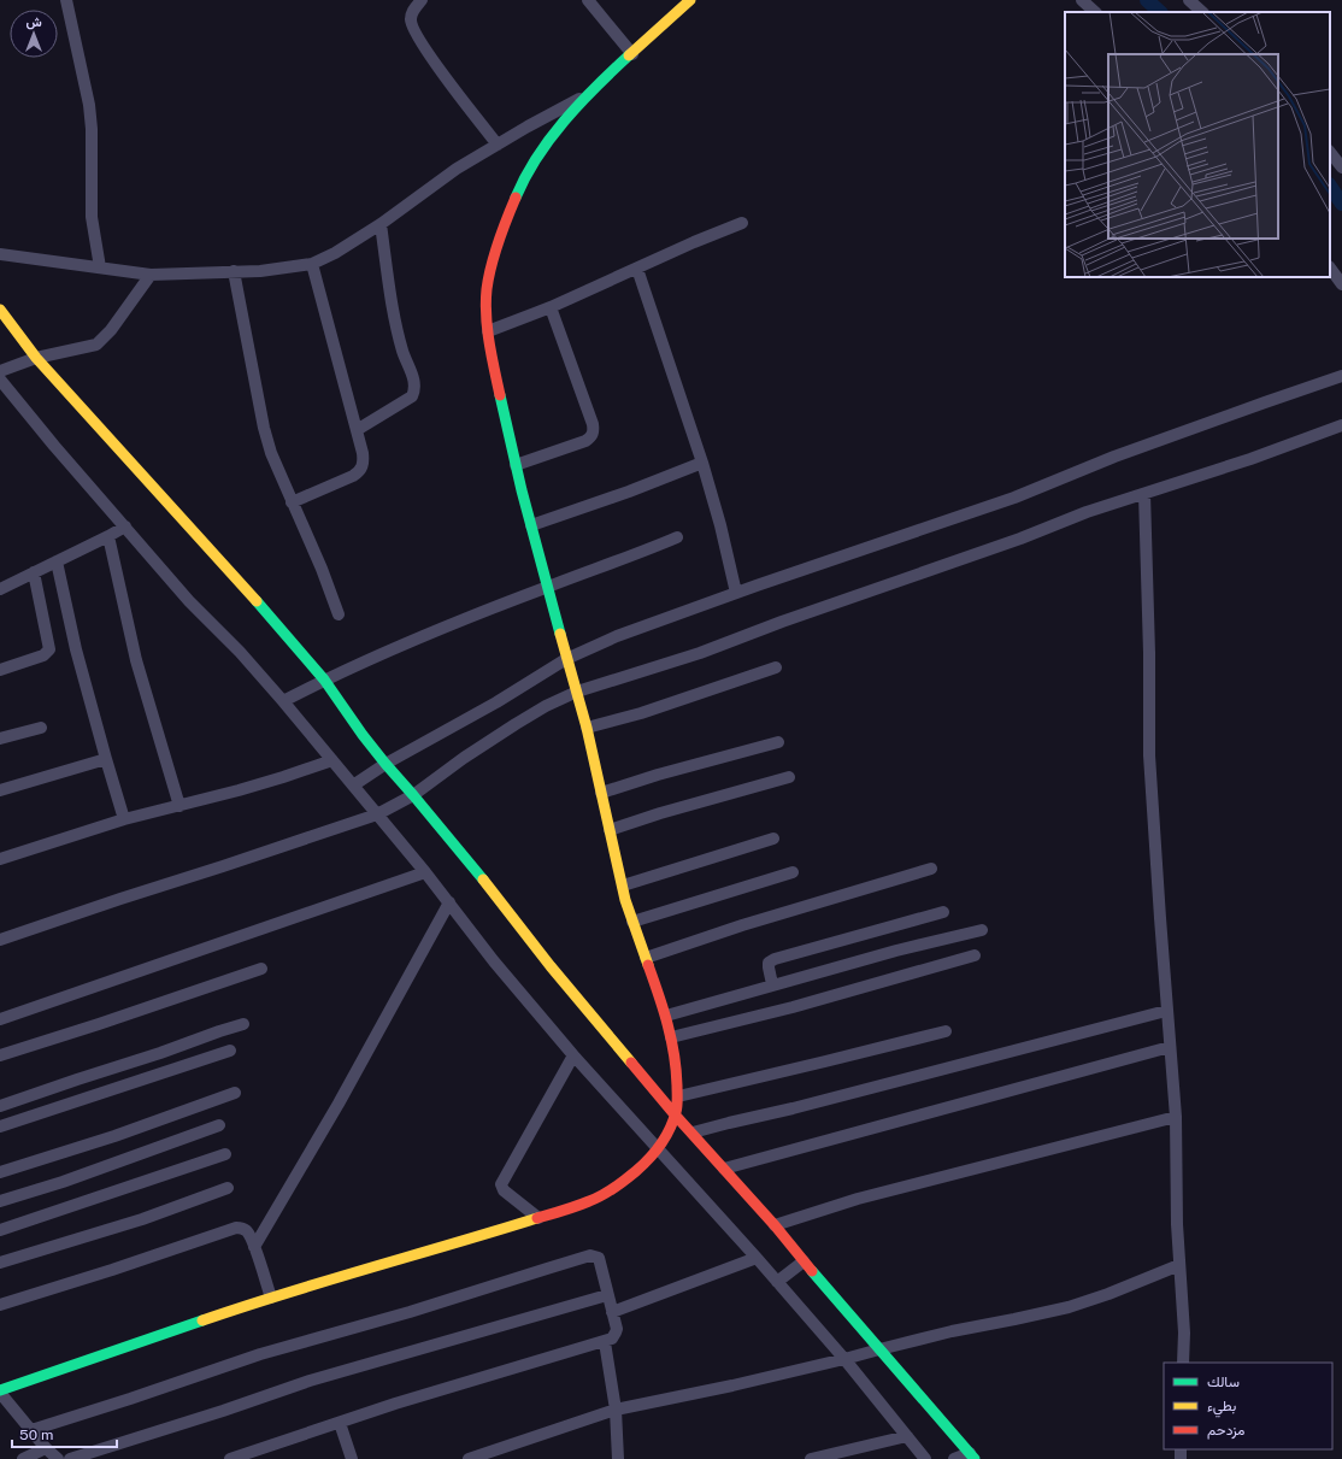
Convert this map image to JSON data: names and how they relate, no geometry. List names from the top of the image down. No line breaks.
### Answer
{"legend":["سالك","بطيء","مزدحم"],"scale_bar":"50 m","north":"top"}
